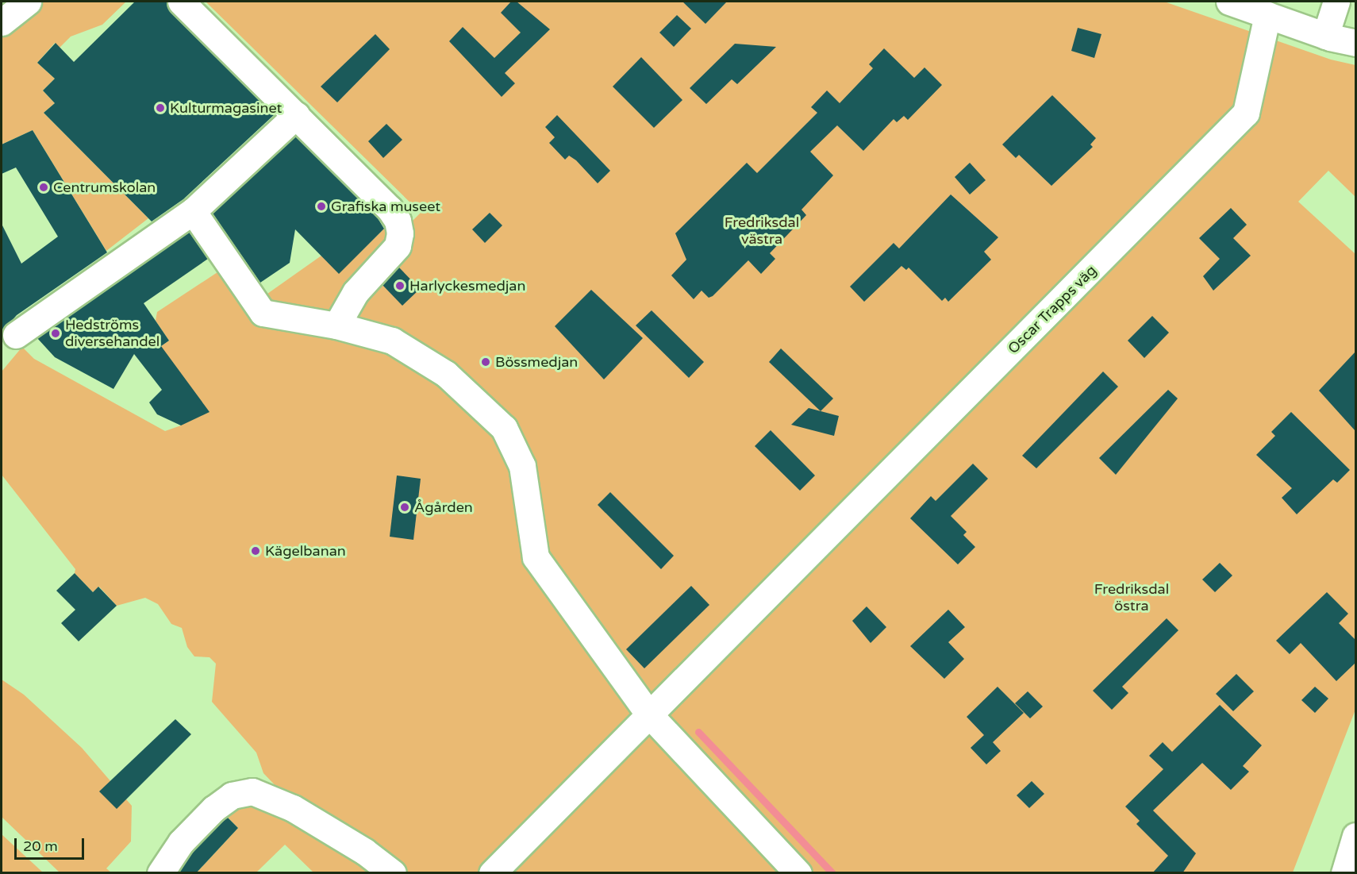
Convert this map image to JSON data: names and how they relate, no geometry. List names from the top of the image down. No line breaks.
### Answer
{"streets":{"street":["Oscar Trapps väg"]},"parks":["Fredriksdal västra","Fredriksdal östra"],"places":["Kulturmagasinet","Centrumskolan","Grafiska museet","Harlyckesmedjan","Hedströms diversehandel","Bössmedjan","Ågården","Kägelbanan"],"scale_bar":"20 m"}
